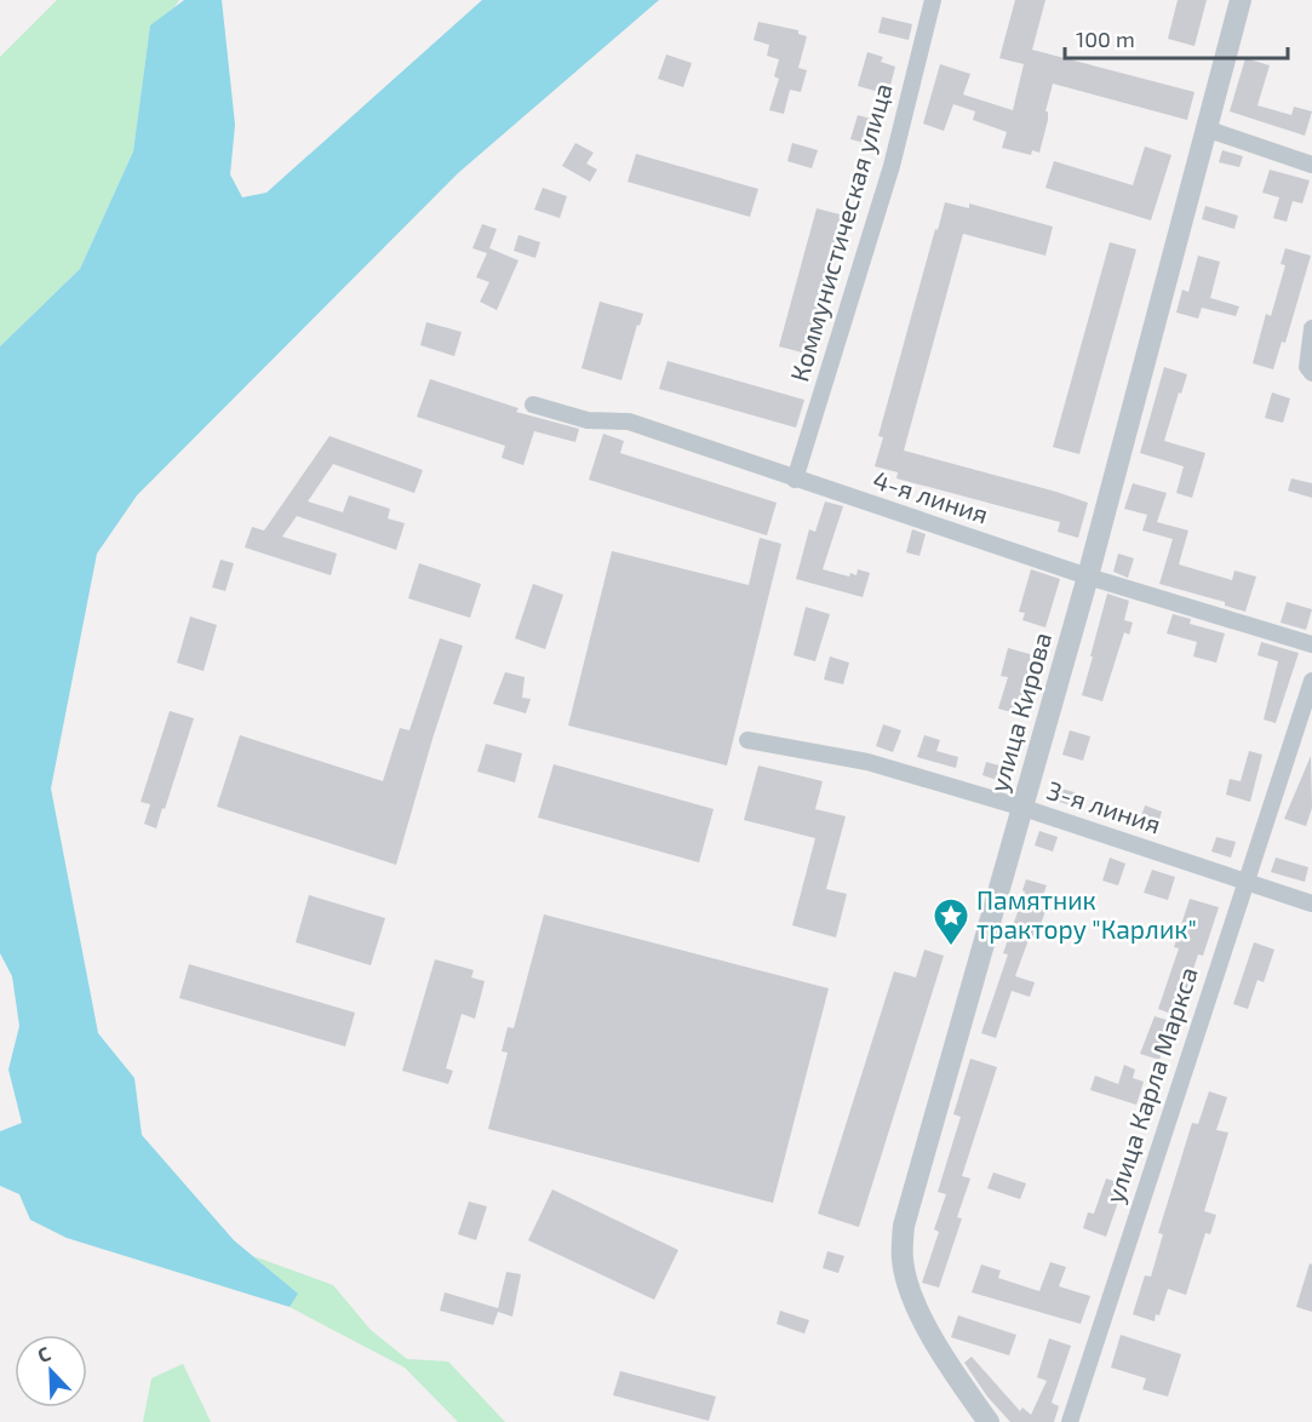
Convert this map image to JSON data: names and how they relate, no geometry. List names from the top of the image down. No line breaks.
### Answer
{"streets":{"street":["Коммунистическая улица","4-я линия","улица Кирова","3-я линия","улица Карла Маркса"]},"crossings":[["Коммунистическая улица","4-я линия"],["4-я линия","улица Кирова"],["улица Кирова","3-я линия"],["3-я линия","улица Карла Маркса"]],"places":{"place":["Памятник трактору \"Карлик\""]},"scale_bar":"100 m","north":"top left"}
